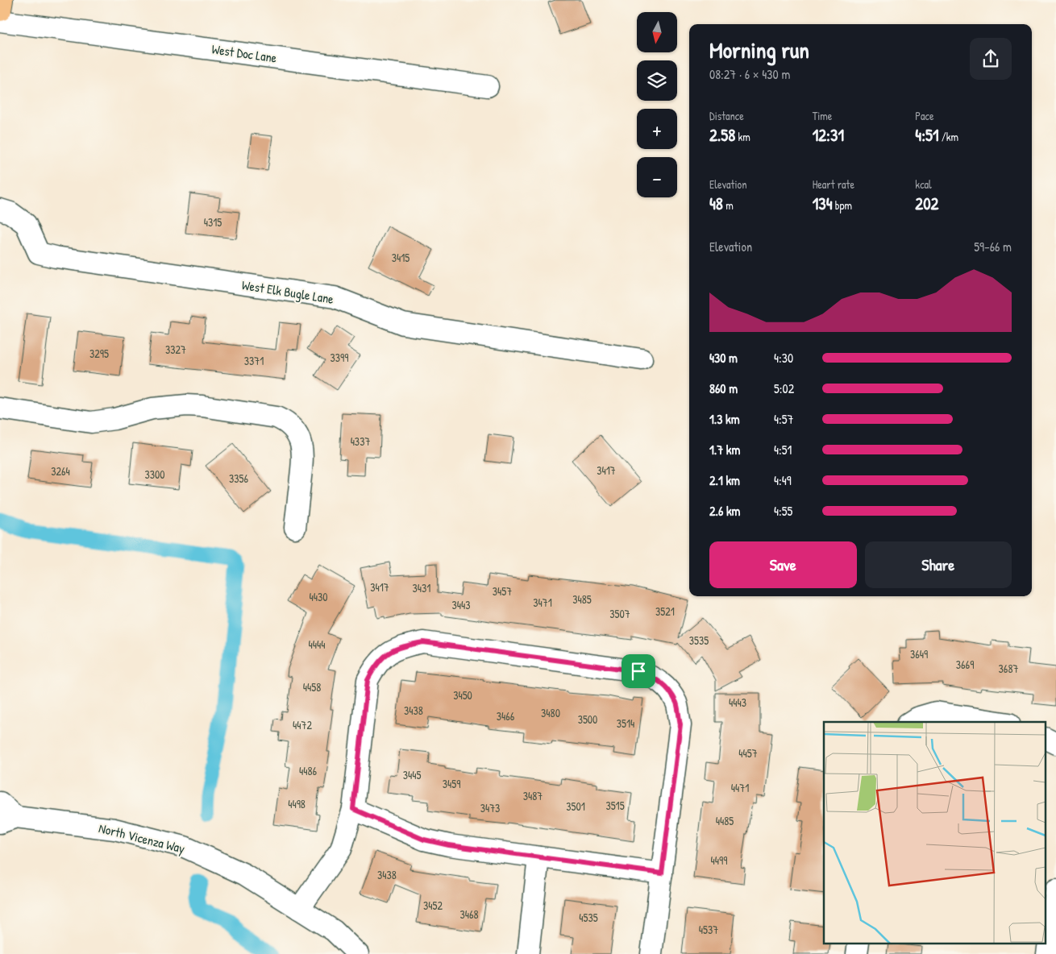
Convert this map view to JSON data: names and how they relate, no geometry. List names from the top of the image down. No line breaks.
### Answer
{"streets":{"street":["West Doc Lane","West Elk Bugle Lane","North Vicenza Way"]},"house_numbers":["4315","3415","3327","3295","3399","3371","4337","3417","3264","3300","3356","3417","3431","3457","4430","3485","3471","3443","3521","3507","3535","4444","3649","3669","3687","4458","3450","4443","3438","3480","3466","3500","3514","4472","4457","4486","3445","3459","4471","3487","4498","3515","3501","3473","4485","4499","3438","3452","3468","4535","4537"],"north":"bottom","page":{"map_buttons":["+","−"],"heading":["Morning run","08:27 · 6 × 430 m"],"stats":[["Distance","2.58 km"],["Time","12:31"],["Pace","4:51 /km"],["Elevation","48 m"],["Heart rate","134 bpm"],["kcal","202"]],"chart":["Elevation","59–66 m"],"list":[{"name":"430 m","note":"4:30"},{"name":"860 m","note":"5:02"},{"name":"1.3 km","note":"4:57"},{"name":"1.7 km","note":"4:51"},{"name":"2.1 km","note":"4:49"},{"name":"2.6 km","note":"4:55"}],"buttons":["Save","Share"]}}
